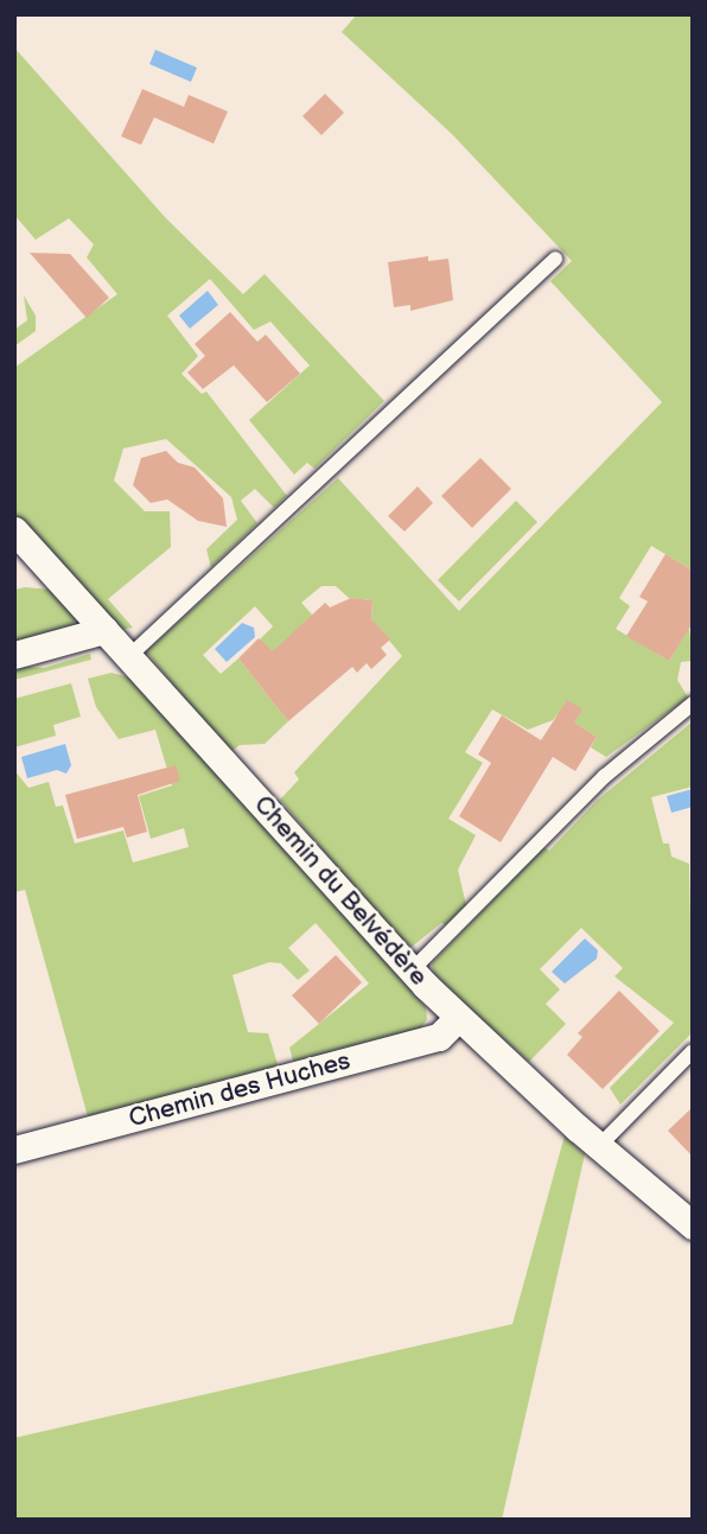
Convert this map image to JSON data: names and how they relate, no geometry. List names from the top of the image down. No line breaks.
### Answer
{"streets":{"street":["Chemin du Belvédère","Chemin des Huches"]},"crossings":[["Chemin du Belvédère","Chemin des Huches"]]}
